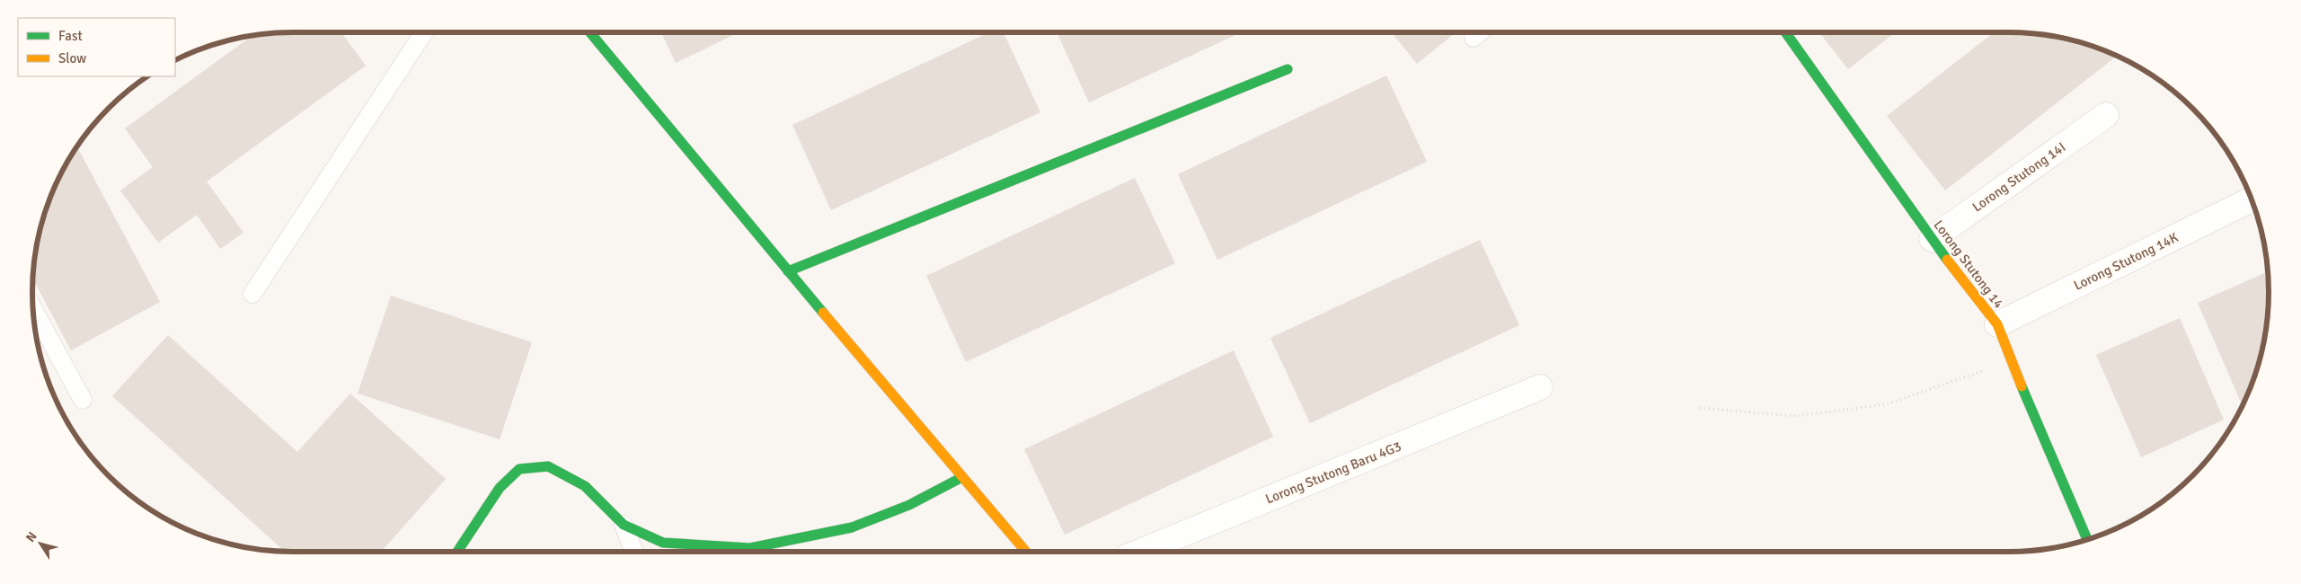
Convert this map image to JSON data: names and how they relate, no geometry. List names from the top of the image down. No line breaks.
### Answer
{"streets":{"street":["Lorong Stutong 14I","Lorong Stutong 14K","Lorong Stutong 14","Lorong Stutong Baru 4G3"]},"crossings":[["Lorong Stutong 14I","Lorong Stutong 14"],["Lorong Stutong 14K","Lorong Stutong 14"]],"legend":["Fast","Slow"],"north":"top left"}
